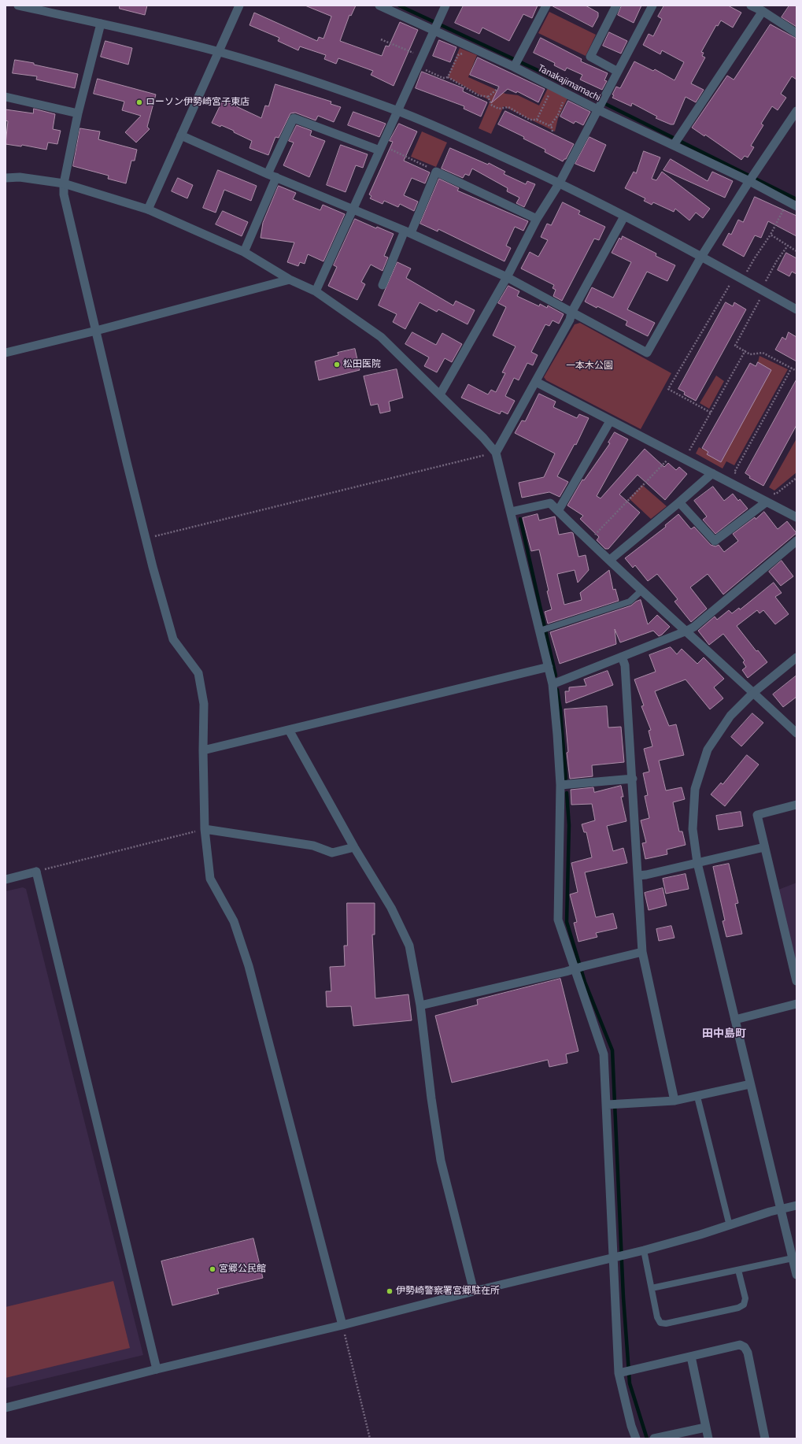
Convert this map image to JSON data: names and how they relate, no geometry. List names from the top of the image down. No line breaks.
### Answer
{"streets":{"street":["Tanakajimamachi"]},"districts":["田中島町"],"parks":["一本木公園"],"places":["ローソン伊勢崎宮子東店","松田医院","宮郷公民館","伊勢崎警察署宮郷駐在所"]}
